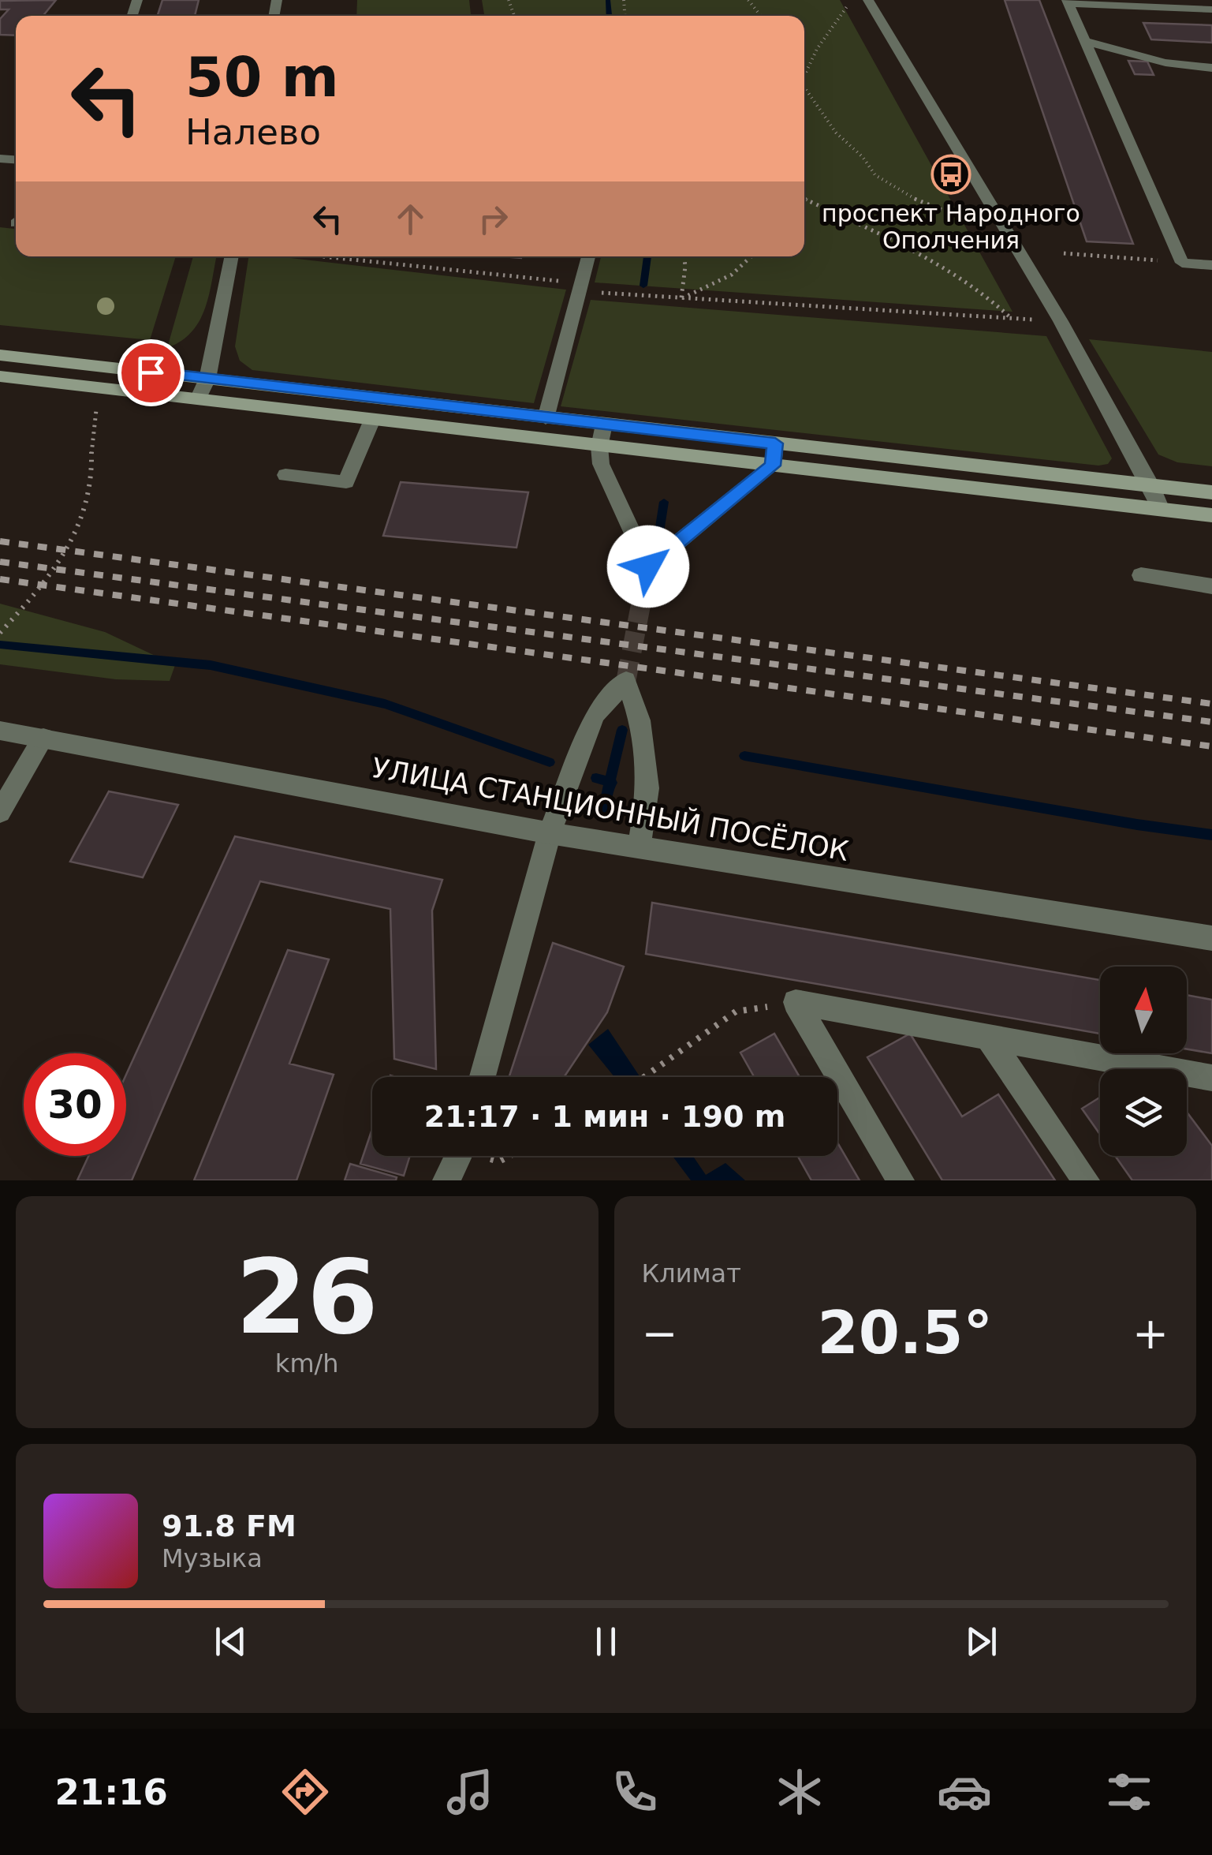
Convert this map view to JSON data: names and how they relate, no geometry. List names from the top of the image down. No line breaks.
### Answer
{"streets":{"street":["УЛИЦА СТАНЦИОННЫЙ ПОСЁЛОК"]},"places":{"bus stop":["проспект Народного Ополчения"]},"north":"top","page":{"turn":["50 m","Налево"],"limit":"30","trip":"21:17 · 1 мин · 190 m","tile":[["26","km/h"],"Климат"],"heat":["−","20.5°","+"],"song":["91.8 FM","Музыка"],"tabs":"21:16"}}
